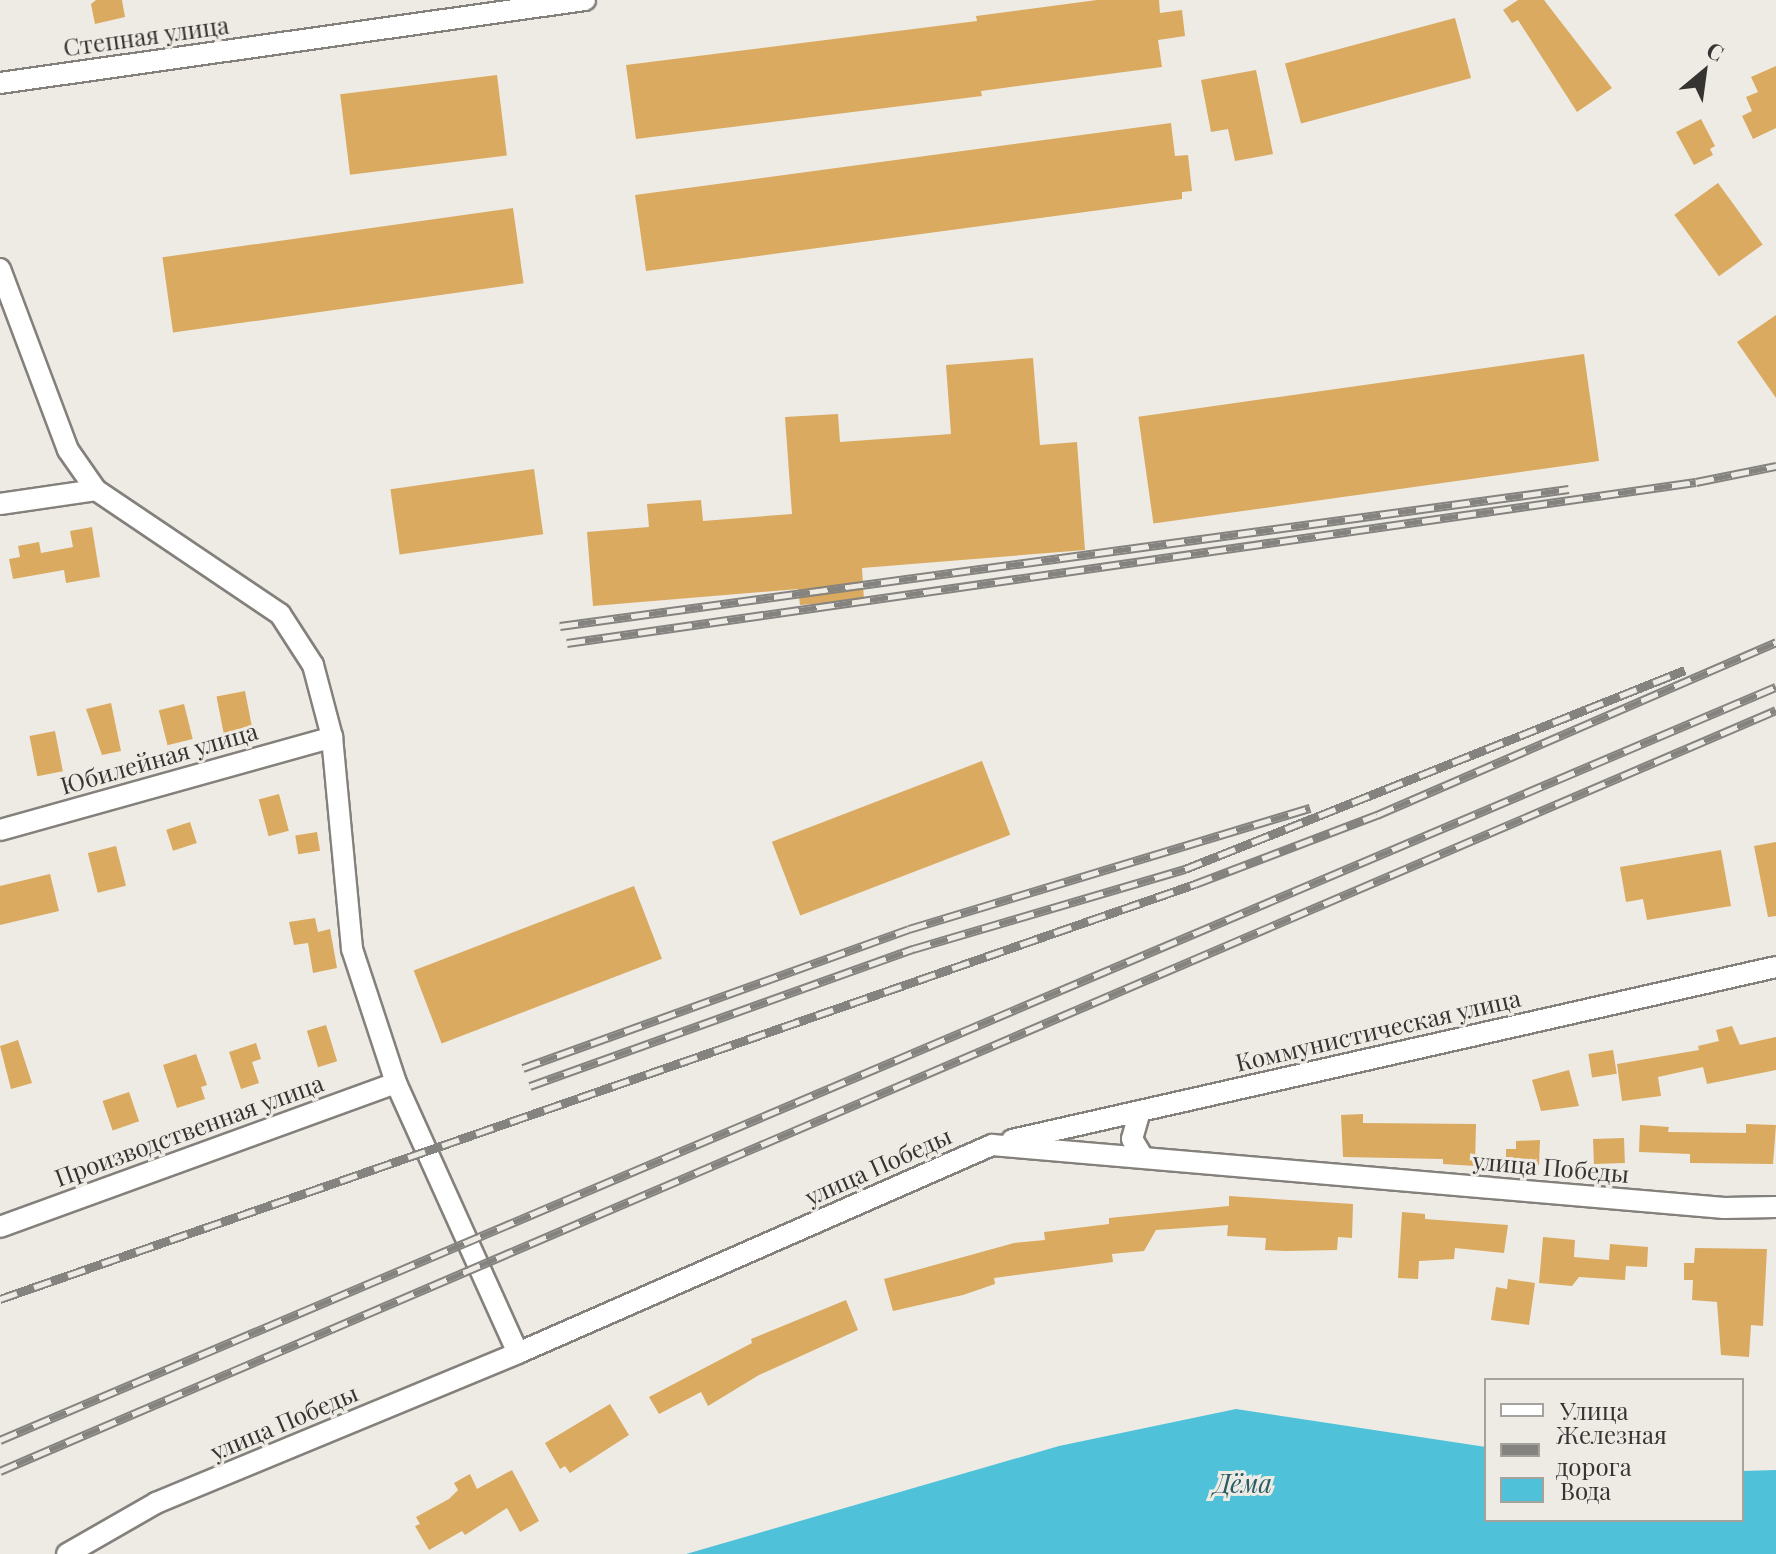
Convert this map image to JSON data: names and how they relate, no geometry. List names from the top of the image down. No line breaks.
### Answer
{"streets":{"street":["Степная улица","Юбилейная улица","Коммунистическая улица","Производственная улица","улица Победы"]},"crossings":[["Коммунистическая улица","улица Победы"]],"water":["Дёма"],"legend":["Улица","Железная дорога","Вода"],"north":"top right"}
